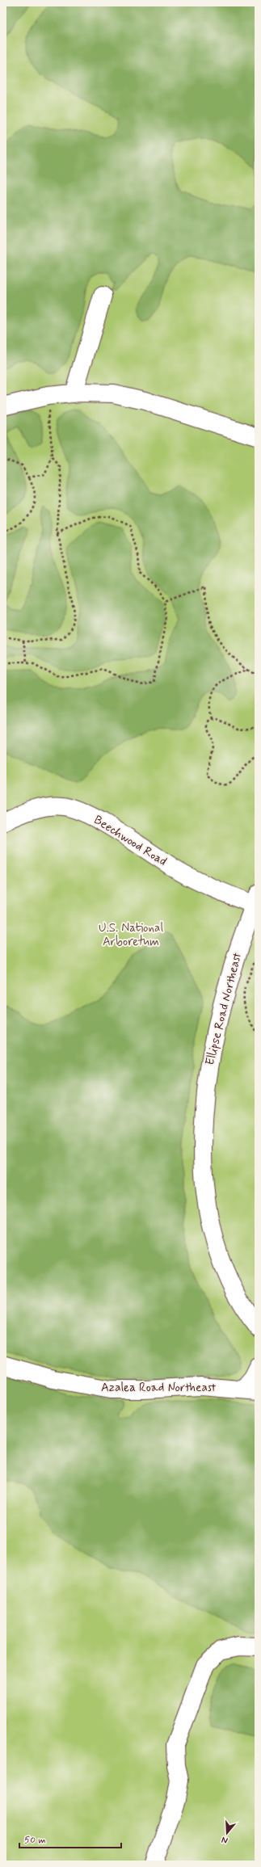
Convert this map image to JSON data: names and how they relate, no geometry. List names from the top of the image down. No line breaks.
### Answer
{"streets":{"street":["Beechwood Road","Ellipse Road Northeast","Azalea Road Northeast"]},"crossings":[["Beechwood Road","Ellipse Road Northeast"]],"parks":["U.S. National Arboretum"],"scale_bar":"50 m","north":"bottom"}
